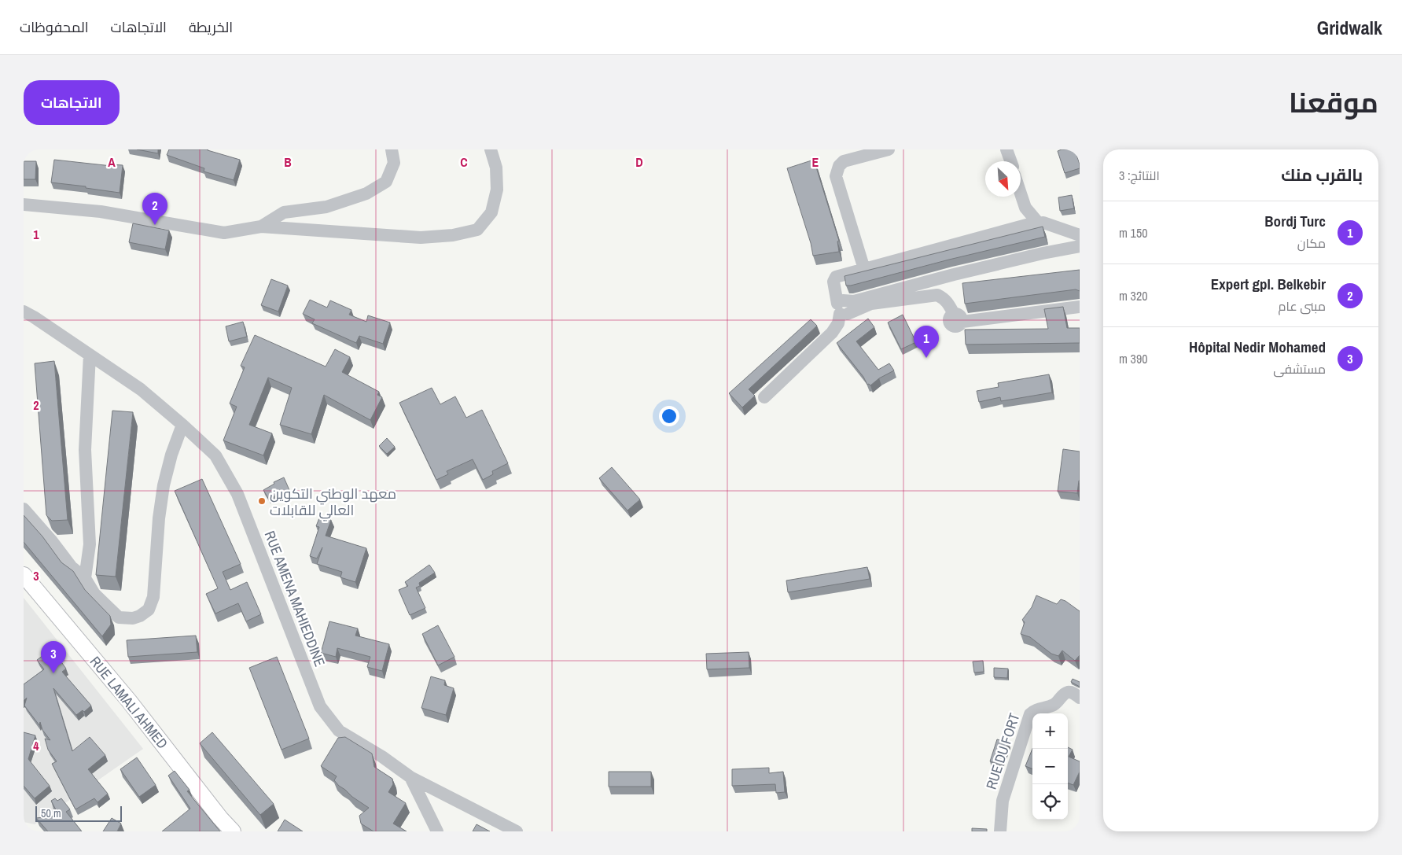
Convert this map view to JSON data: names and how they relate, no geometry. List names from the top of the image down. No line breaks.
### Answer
{"streets":{"main road":["RUE LAMALI AHMED"],"street":["RUE AMENA MAHIEDDINE","RUE DU FORT"]},"places":["معهد الوطني التكوين العالي للقابلات"],"scale_bar":"50 m","north":"bottom right","page":{"header":"Gridwalk","nav":["الخريطة","الاتجاهات","المحفوظات"],"title":"موقعنا","buttons":"الاتجاهات","heading":["بالقرب منك","النتائج: 3"],"pins":["2","1","3"],"list":[{"mark":"1","name":"Bordj Turc","note":"مكان","value":"150 m"},{"mark":"2","name":"Expert gpl. Belkebir","note":"مبنى عام","value":"320 m"},{"mark":"3","name":"Hôpital Nedir Mohamed","note":"مستشفى","value":"390 m"}],"map_buttons":["+","−"],"scale":"50 m"},"grid":{"columns":["A","B","C","D","E"],"rows":["1","2","3","4"]}}
